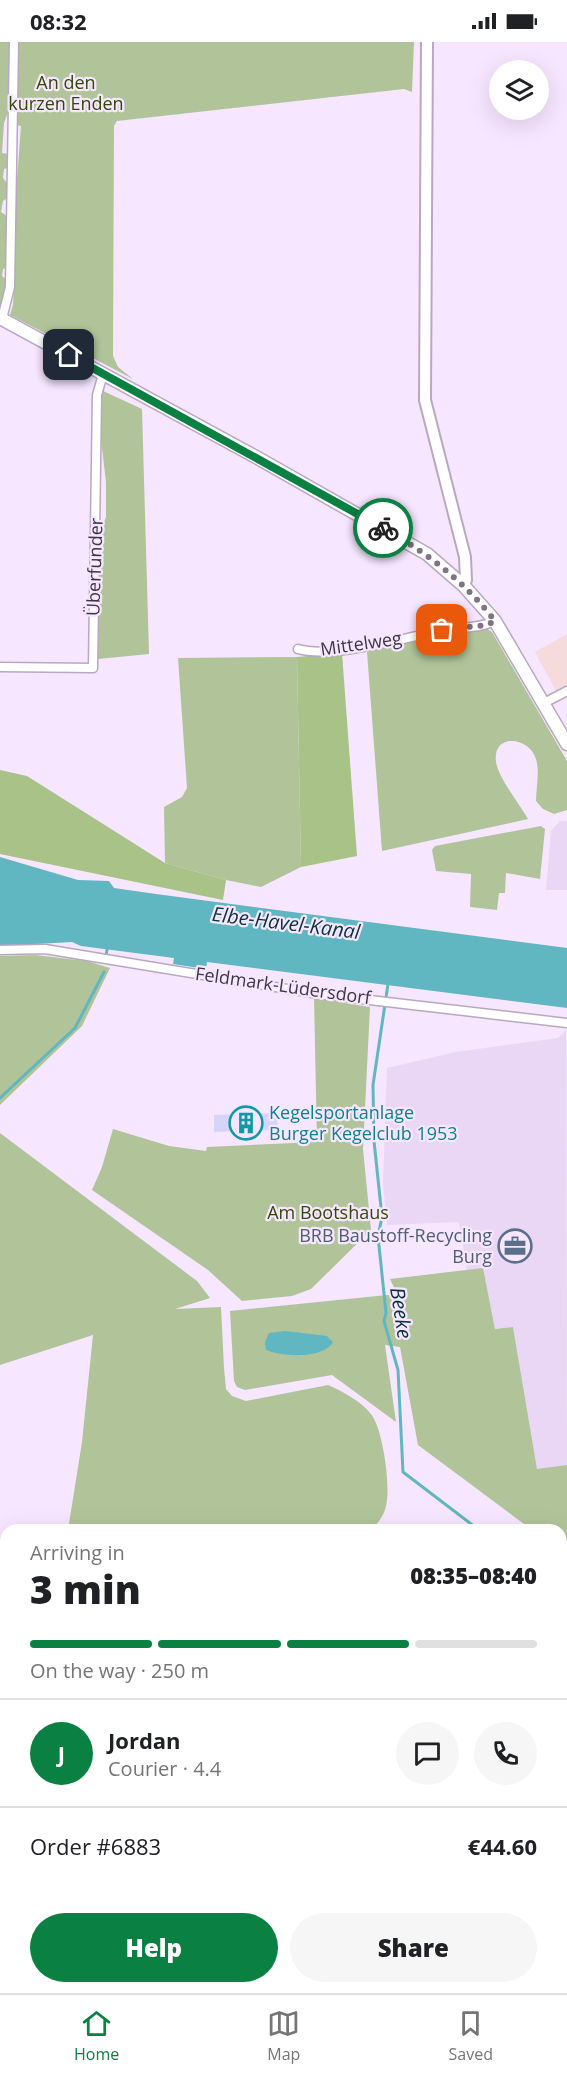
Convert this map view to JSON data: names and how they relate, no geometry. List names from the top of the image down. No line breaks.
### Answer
{"streets":{"street":["Überfunder","Mittelweg","Feldmark-Lüdersdorf"]},"water":["Elbe-Havel-Kanal","Beeke"],"parks":["An den kurzen Enden","Am Bootshaus"],"places":{"building":["Kegelsportanlage Burger Kegelclub 1953"],"office":["BRB Baustoff-Recycling Burg"]},"page":{"status":"08:32","heading":["3 min","Arriving in","08:35–08:40"],"panel":["Jordan","Courier · 4.4","Order #6883","€44.60"],"bar":"On the way · 250 m","round":"J","buttons":["Help","Share"],"tabs":["Home","Map","Saved"]}}
